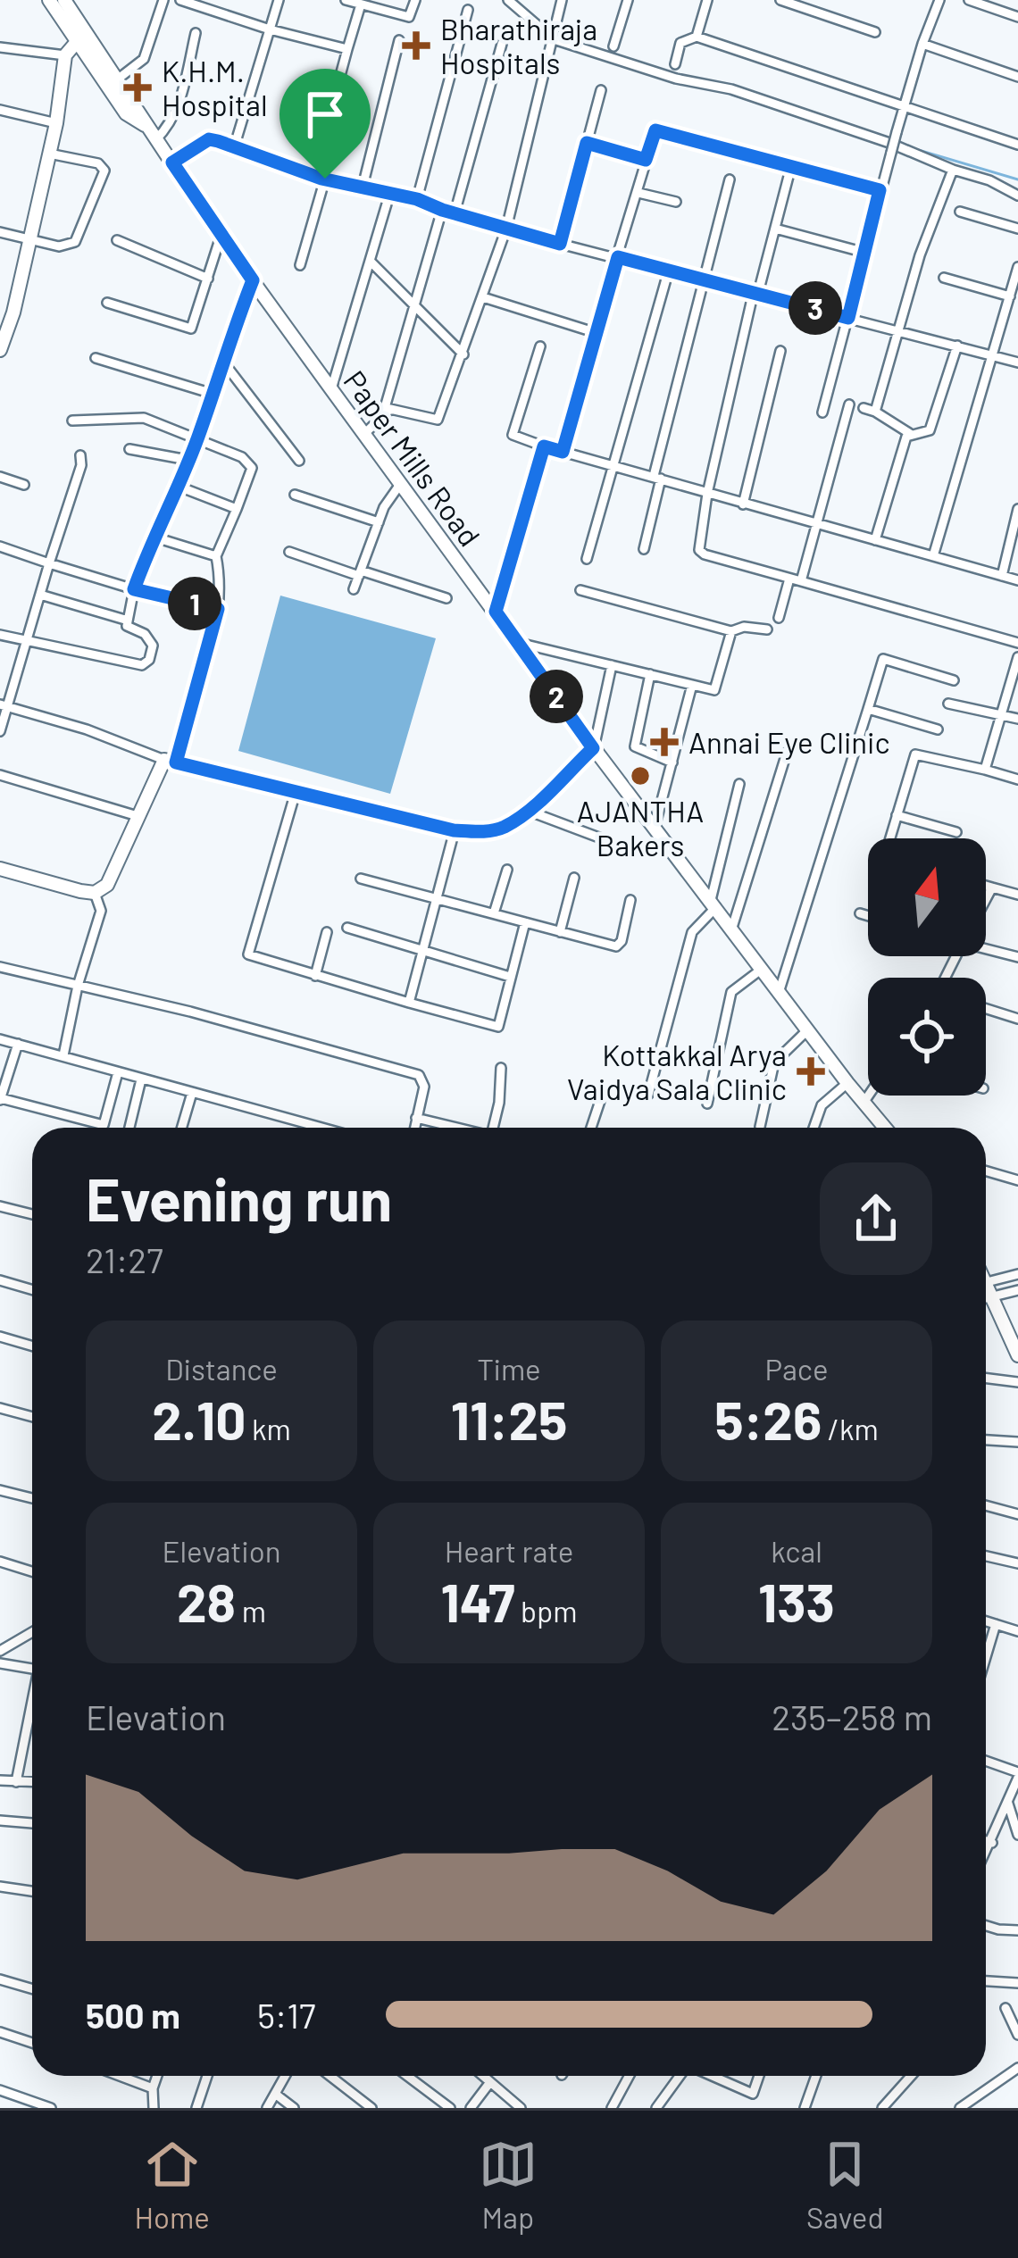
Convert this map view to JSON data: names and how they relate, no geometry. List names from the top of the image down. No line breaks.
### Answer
{"streets":{"main road":["Paper Mills Road"]},"places":{"health":["Bharathiraja Hospitals","K.H.M. Hospital","Annai Eye Clinic","Kottakkal Arya Vaidya Sala Clinic"],"other":["AJANTHA Bakers"]},"north":"top","page":{"pins":["3","1","2"],"heading":["Evening run","21:27"],"stats":[["Distance","2.10 km"],["Time","11:25"],["Pace","5:26 /km"],["Elevation","28 m"],["Heart rate","147 bpm"],["kcal","133"]],"chart":["Elevation","235–258 m"],"list":[{"name":"500 m","note":"5:17"}],"tabs":["Home","Map","Saved"]}}
